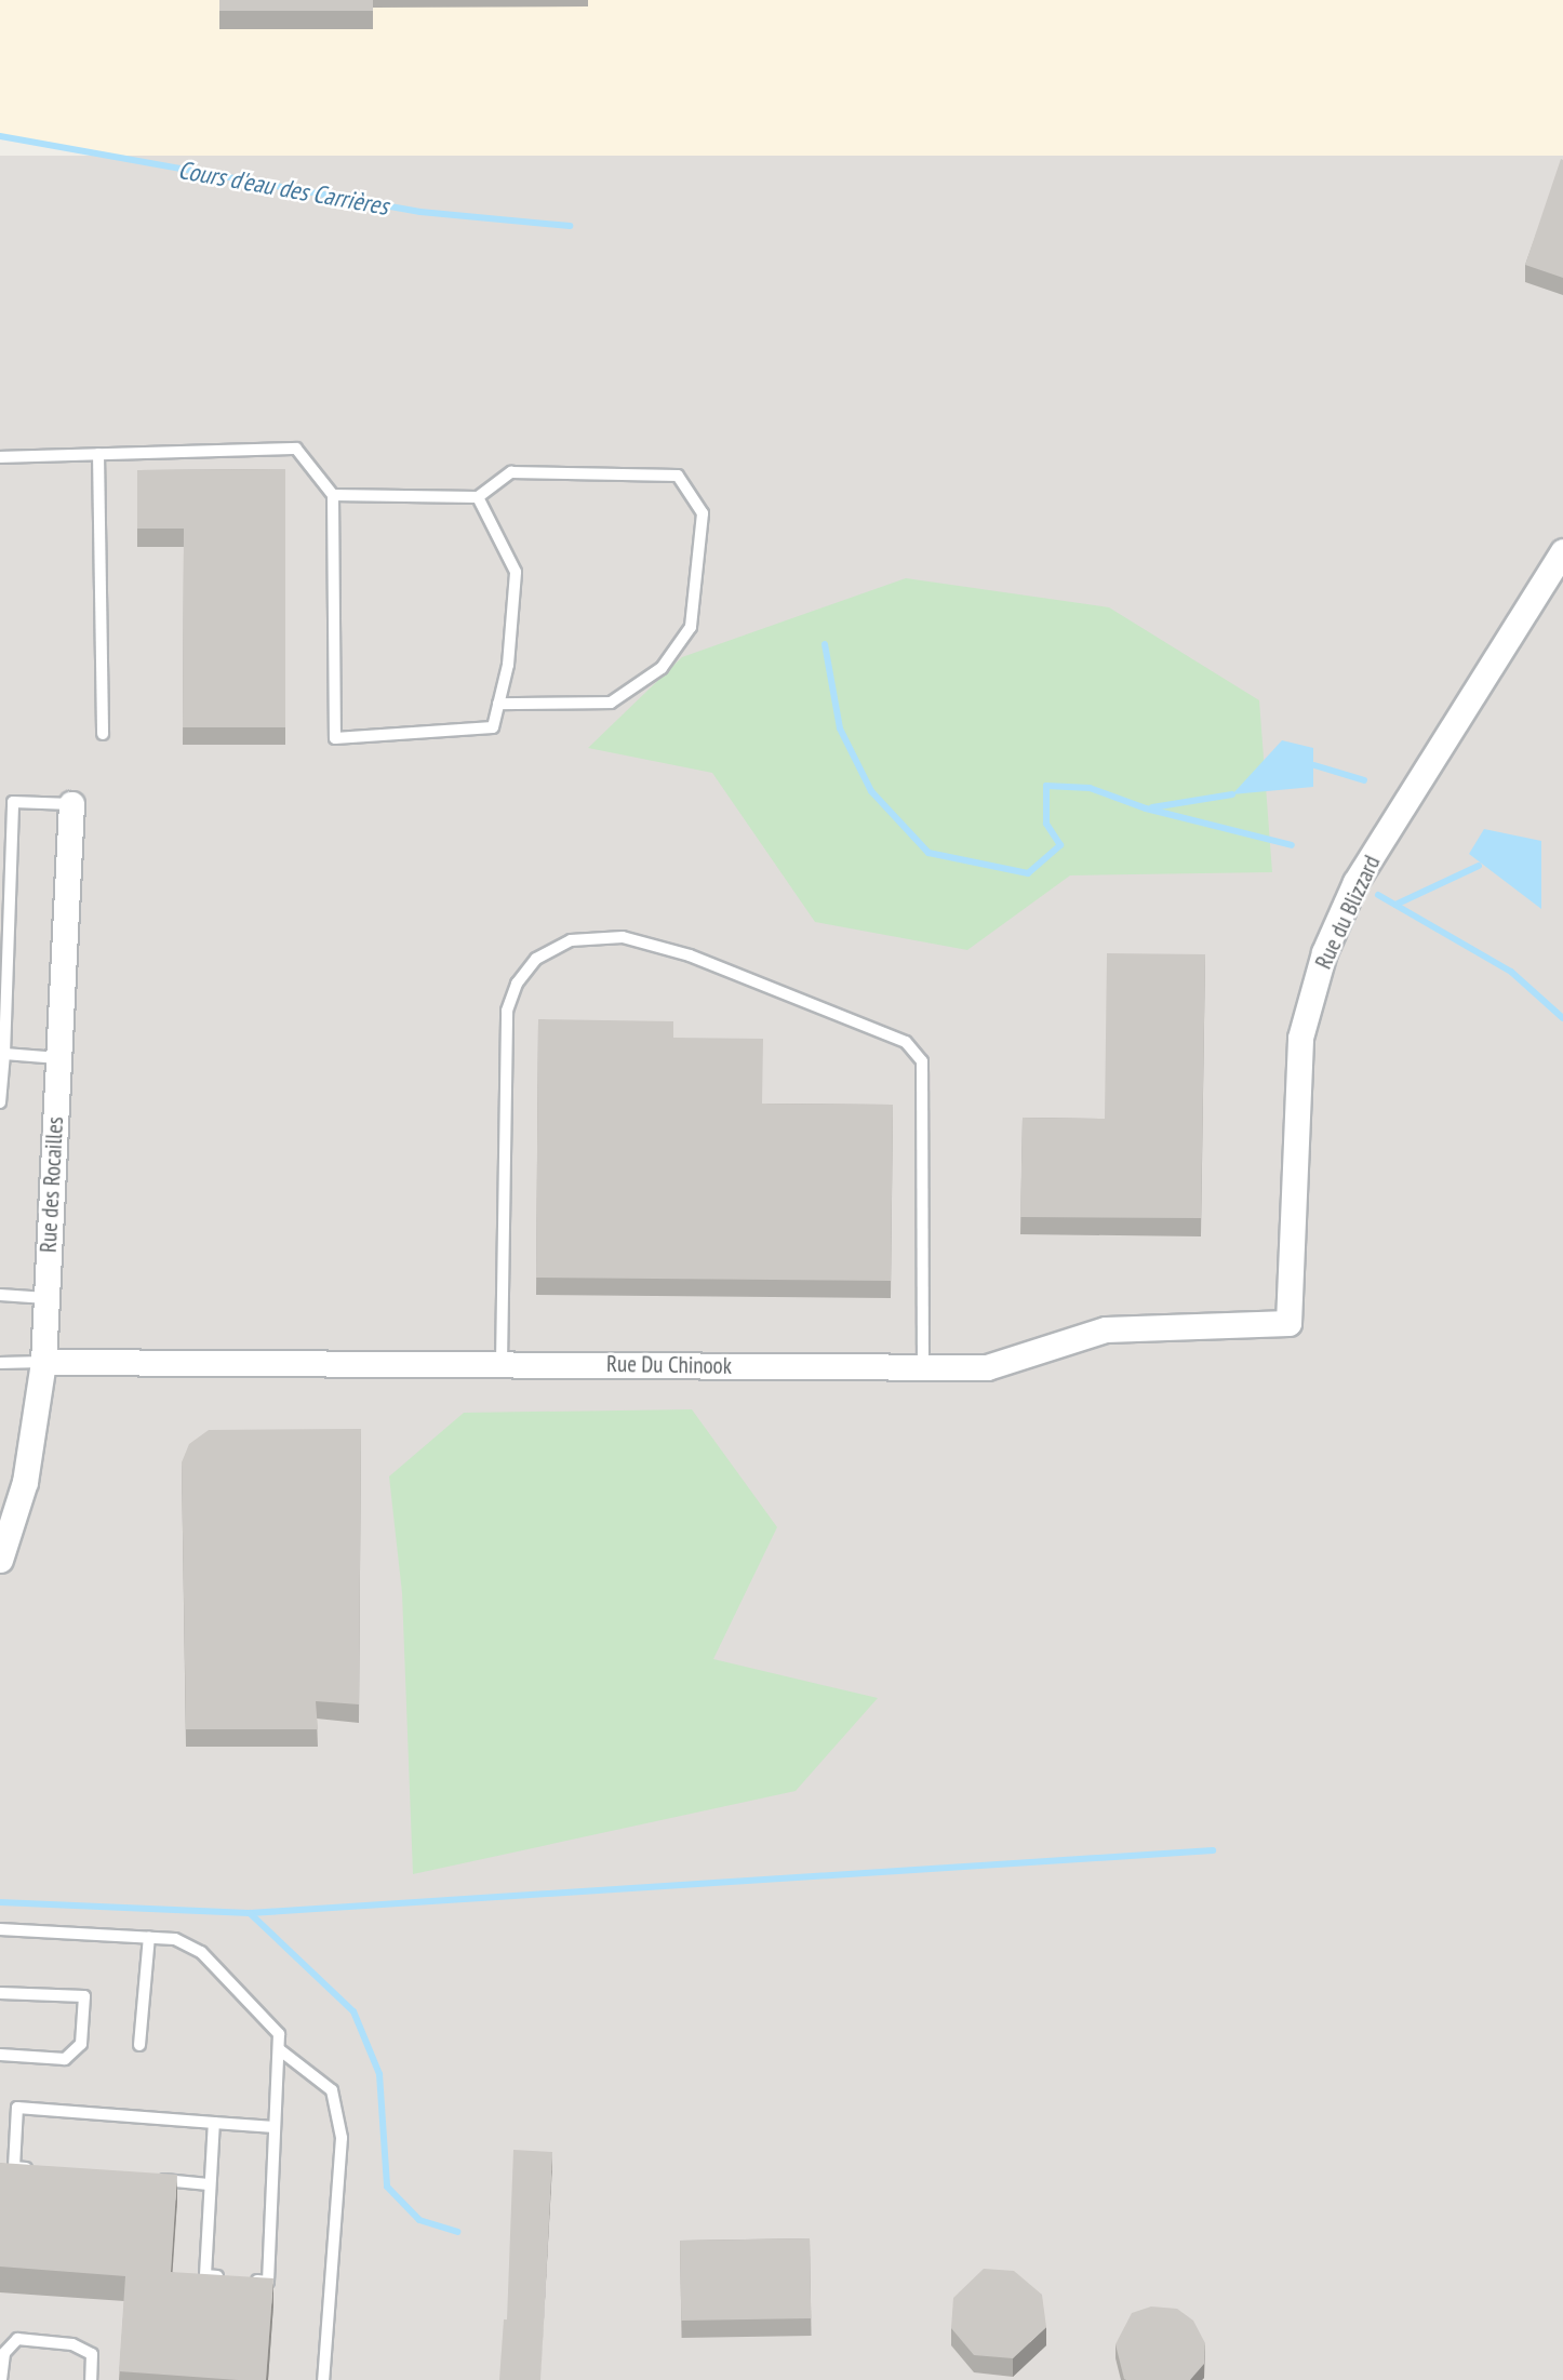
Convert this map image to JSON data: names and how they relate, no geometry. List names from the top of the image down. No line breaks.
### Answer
{"streets":{"street":["Rue du Blizzard","Rue des Rocailles","Rue Du Chinook"]},"crossings":[["Rue du Blizzard","Rue Du Chinook"],["Rue des Rocailles","Rue Du Chinook"]],"water":["Cours d'eau des Carrières"]}
